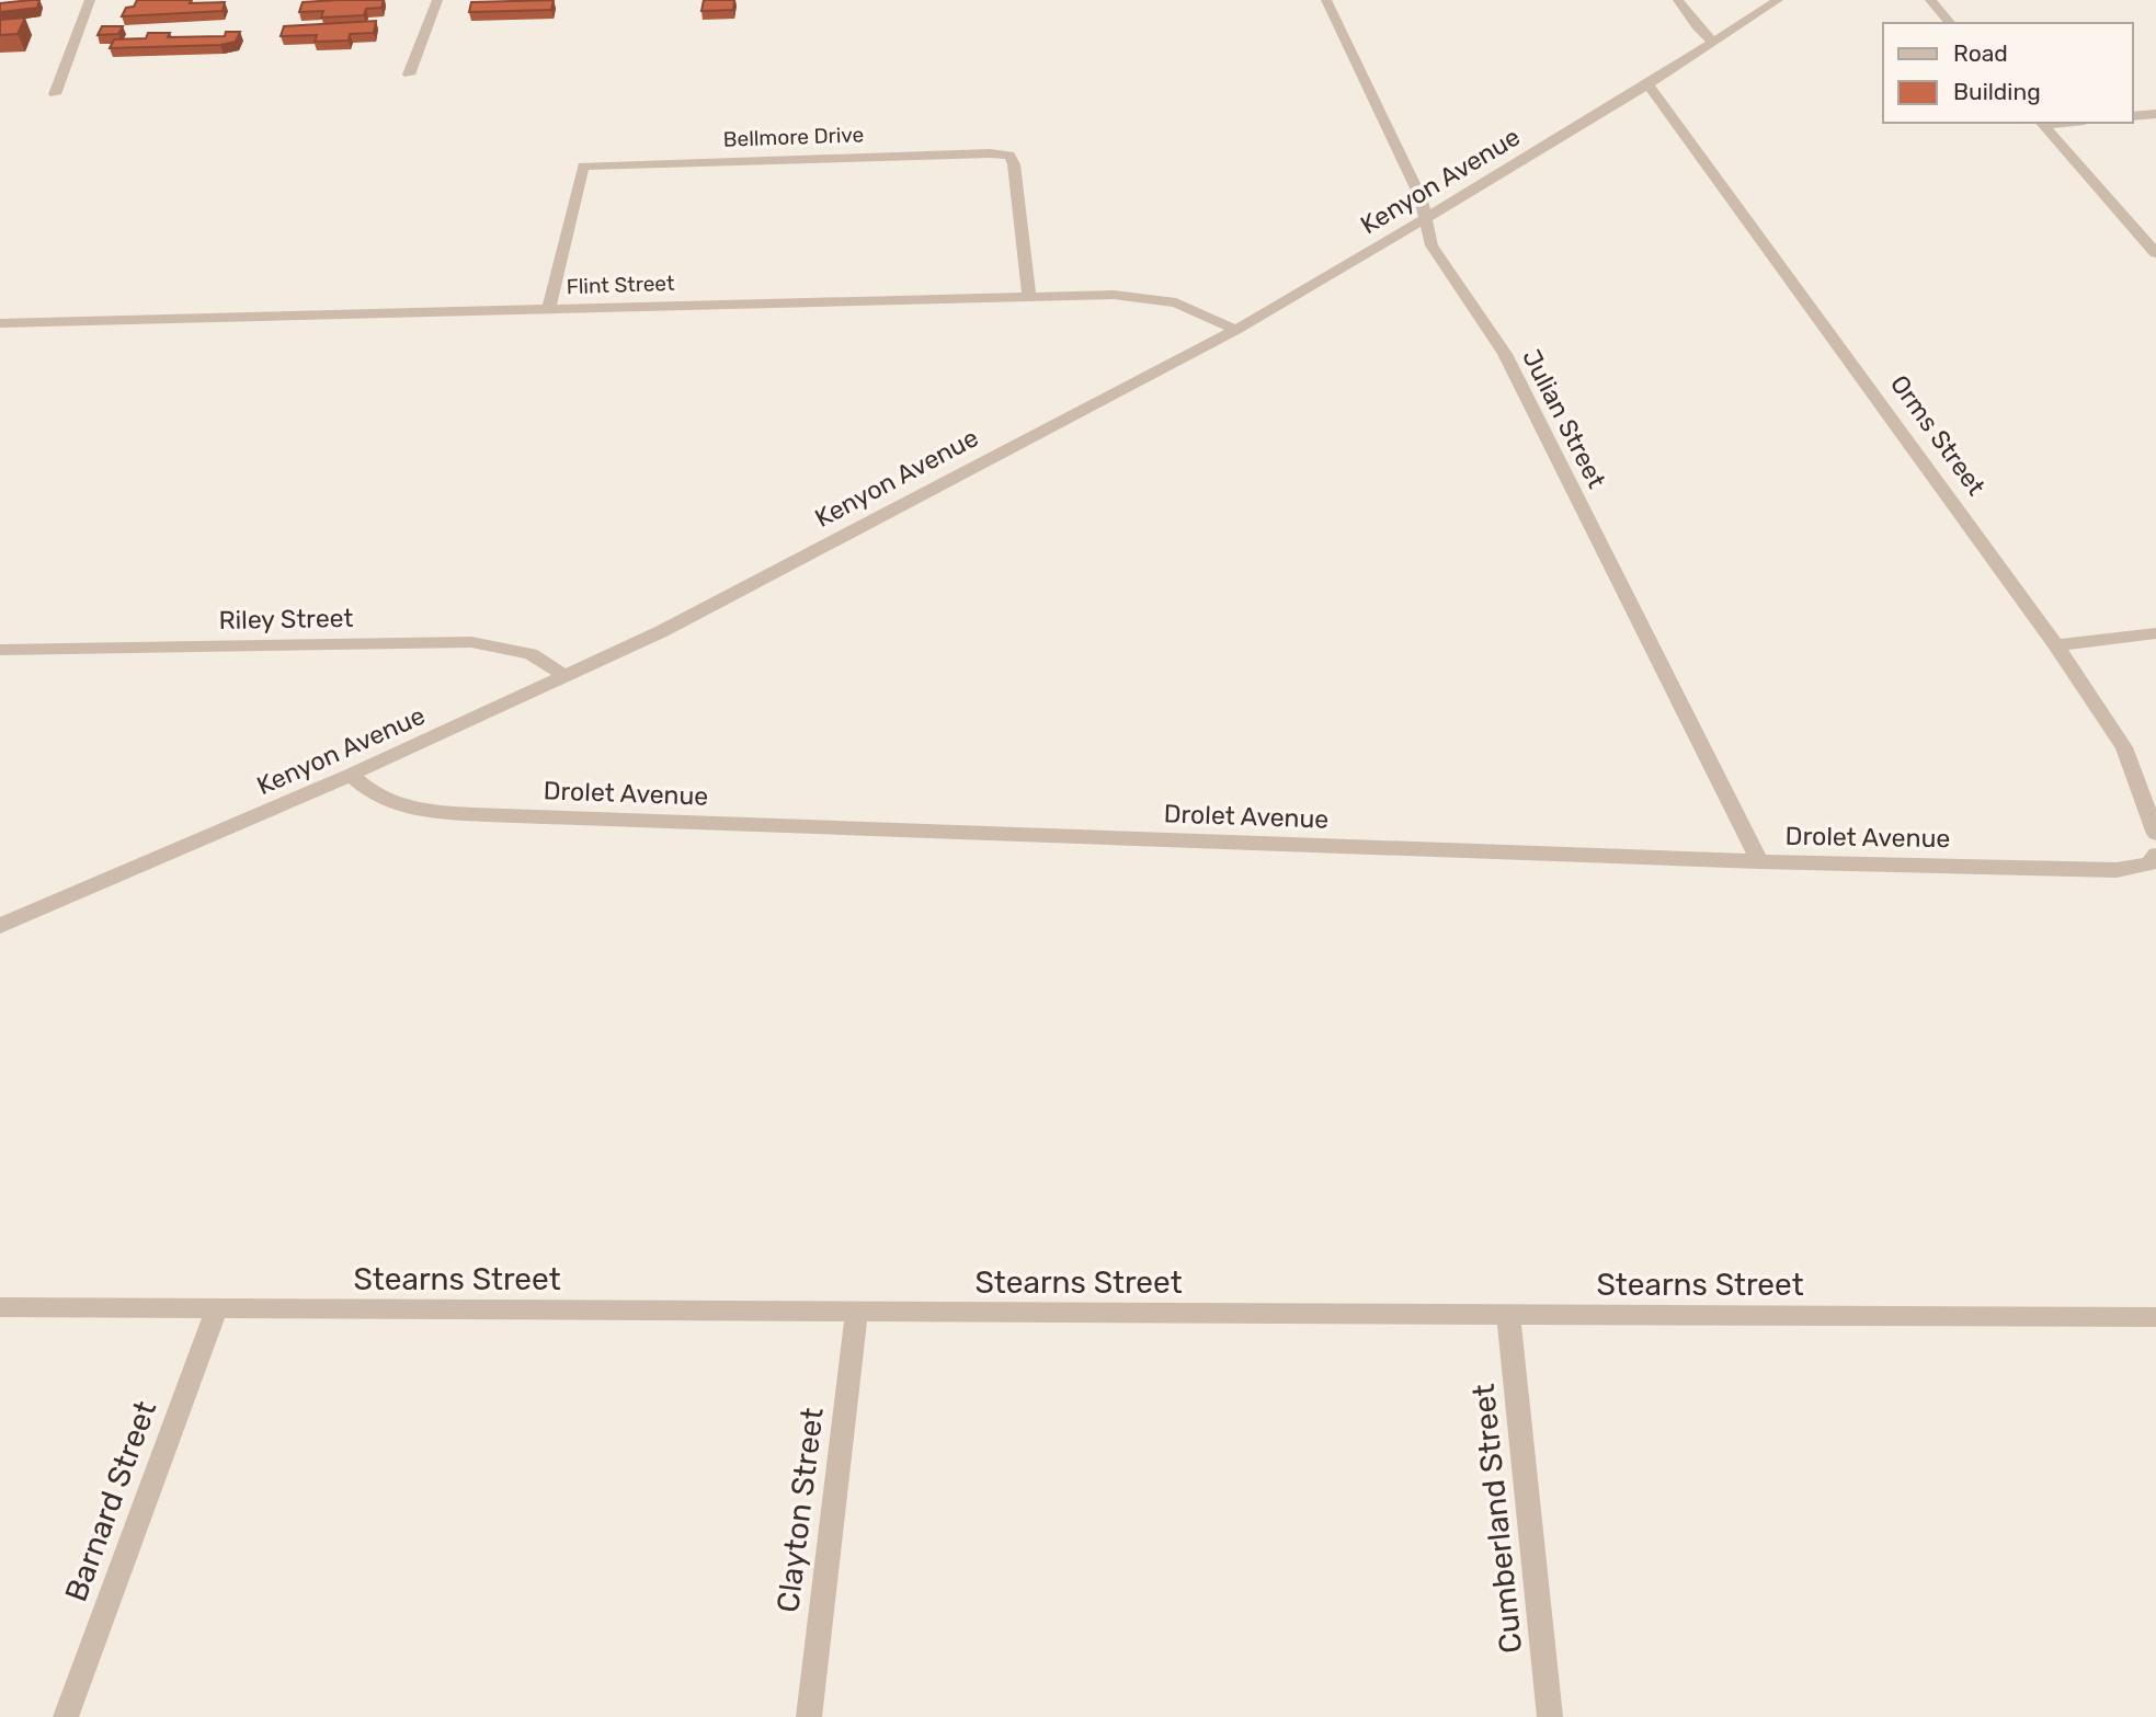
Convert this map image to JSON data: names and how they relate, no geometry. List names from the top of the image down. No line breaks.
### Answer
{"streets":{"street":["Bellmore Drive","Kenyon Avenue","Flint Street","Julian Street","Orms Street","Riley Street","Drolet Avenue","Stearns Street","Barnard Street","Clayton Street","Cumberland Street"]},"crossings":[["Bellmore Drive","Flint Street"],["Kenyon Avenue","Flint Street"],["Kenyon Avenue","Julian Street"],["Kenyon Avenue","Orms Street"],["Kenyon Avenue","Riley Street"],["Kenyon Avenue","Drolet Avenue"],["Julian Street","Drolet Avenue"],["Stearns Street","Barnard Street"],["Stearns Street","Clayton Street"],["Stearns Street","Cumberland Street"]],"legend":["Road","Building"]}
